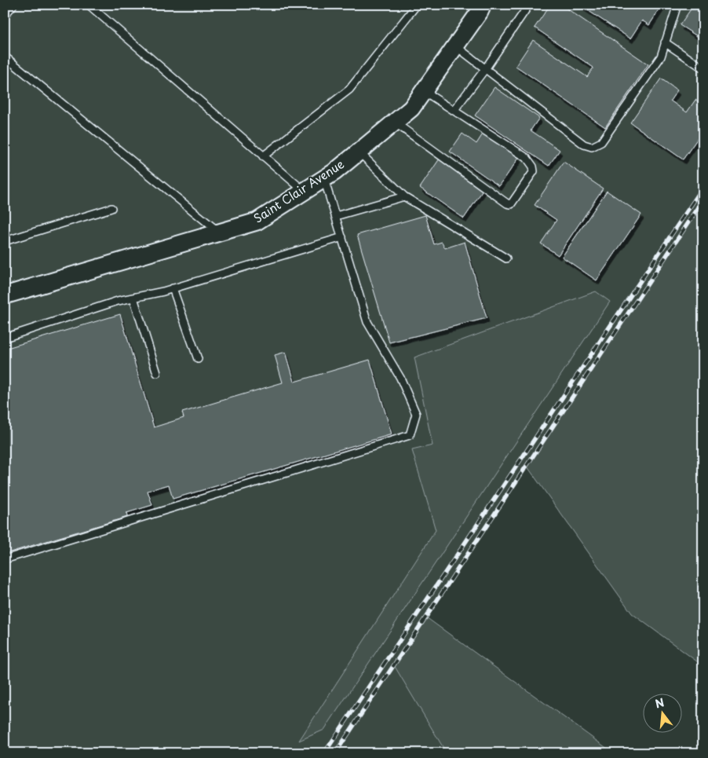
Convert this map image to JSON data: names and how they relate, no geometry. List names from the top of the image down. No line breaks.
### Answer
{"streets":{"street":["Saint Clair Avenue"]},"north":"top"}
